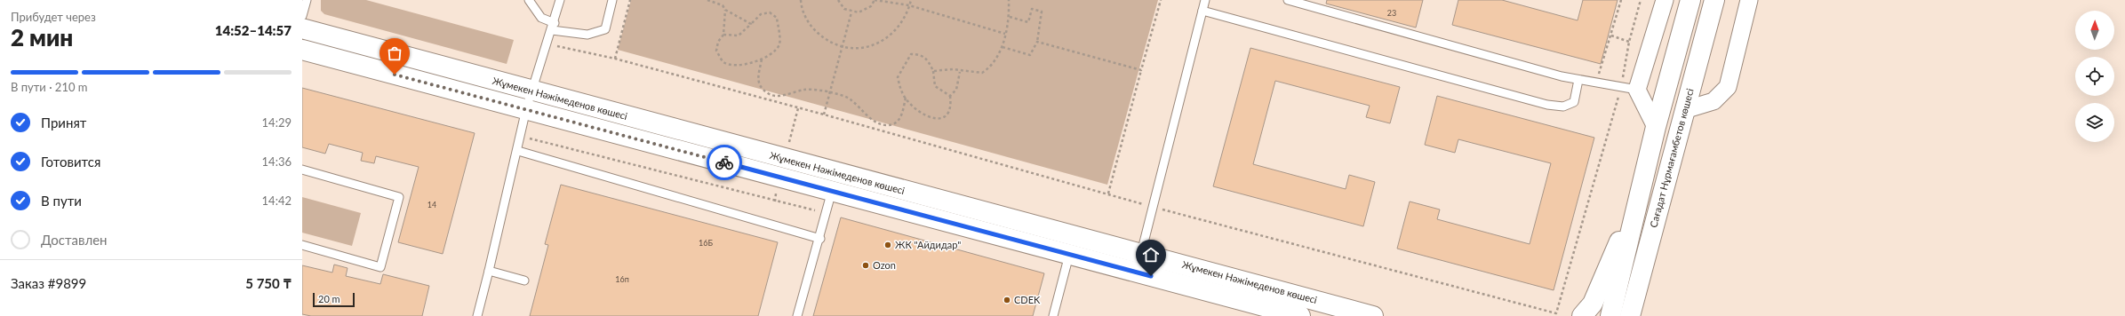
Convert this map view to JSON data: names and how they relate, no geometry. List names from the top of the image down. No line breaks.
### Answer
{"streets":{"main road":["Жұмекен Нәжімеденов көшесі","Сағадат Нұрмағамбетов көшесі"]},"places":["ЖК \"Айдидар\"","Ozon","CDEK"],"house_numbers":["23","14","16Б","16п"],"scale_bar":"20 m","north":"top","page":{"heading":["2 мин","Прибудет через","14:52–14:57"],"panel":["Заказ #9899","5 750 ₸"],"bar":"В пути · 210 m","list":[["Принят","14:29"],["Готовится","14:36"],["В пути","14:42"],"Доставлен"],"scale":"20 m"}}
